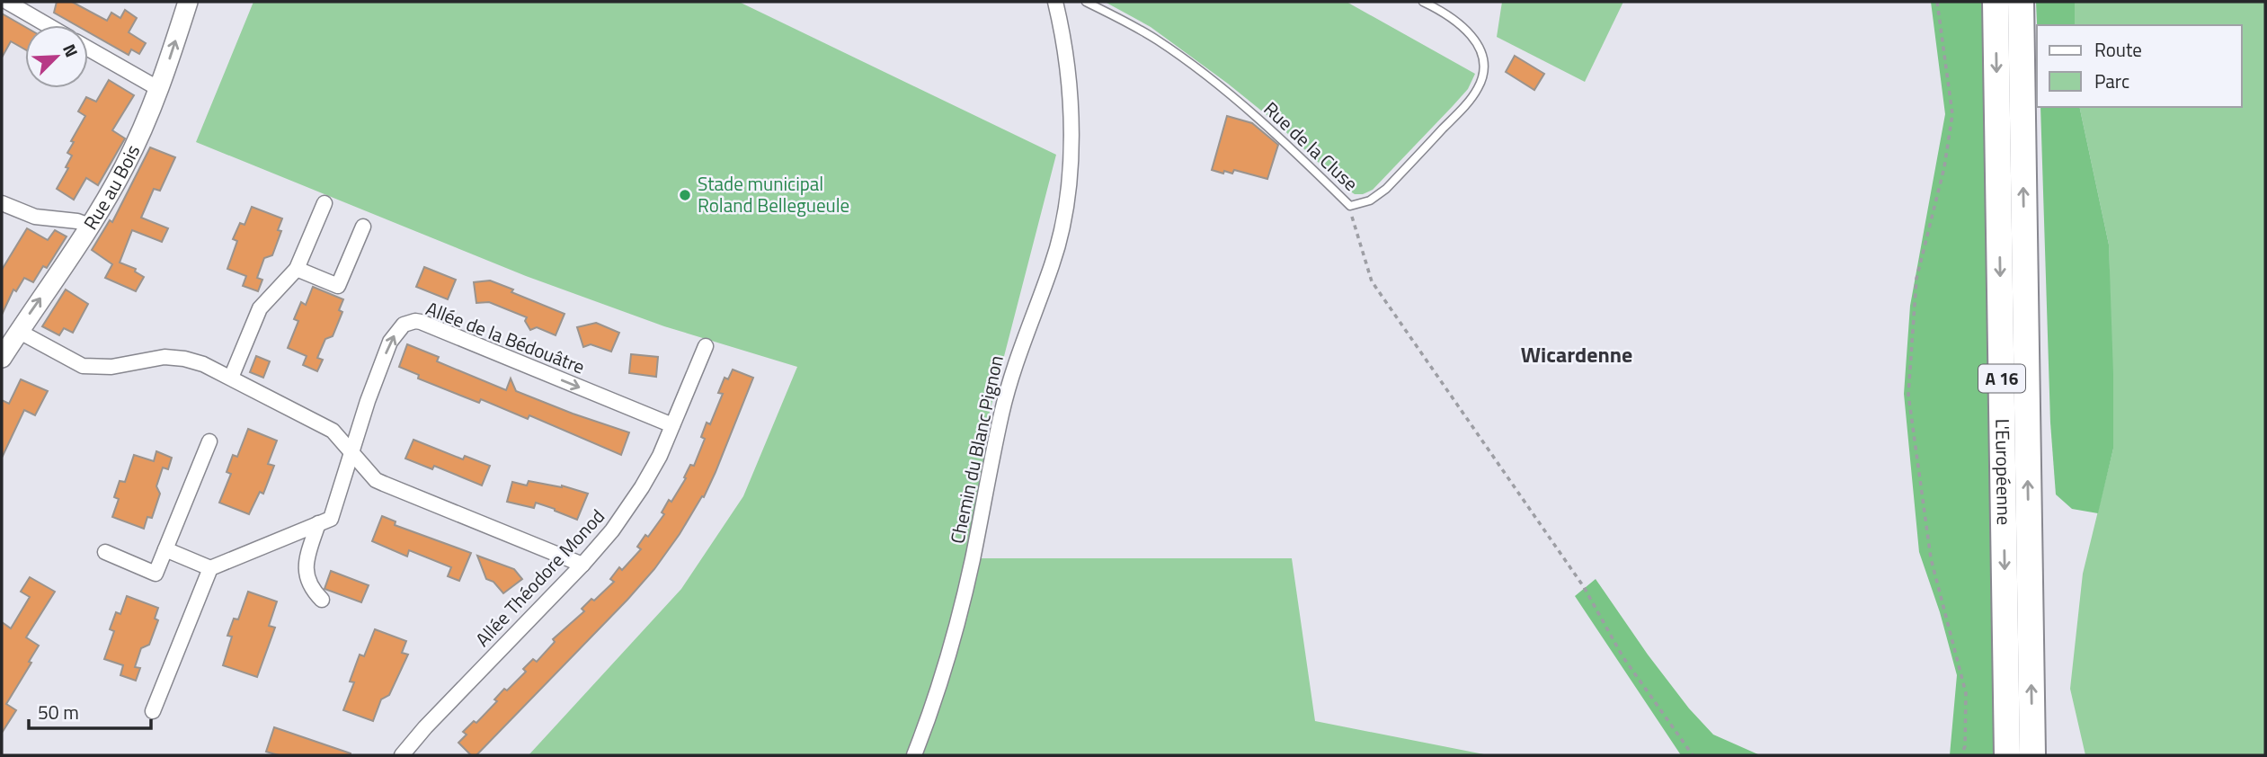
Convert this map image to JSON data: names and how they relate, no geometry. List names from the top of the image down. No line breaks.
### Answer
{"streets":{"highway":["A 16","L'Européenne"],"main road":["Rue au Bois"],"street":["Allée de la Bédouâtre","Chemin du Blanc Pignon","Allée Théodore Monod"],"lane":["Rue de la Cluse"]},"crossings":[["Allée de la Bédouâtre","Allée Théodore Monod"]],"one_way":["Rue au Bois"],"districts":["Wicardenne"],"places":["Stade municipal Roland Bellegueule"],"legend":["Route","Parc"],"scale_bar":"50 m","north":"top right"}
